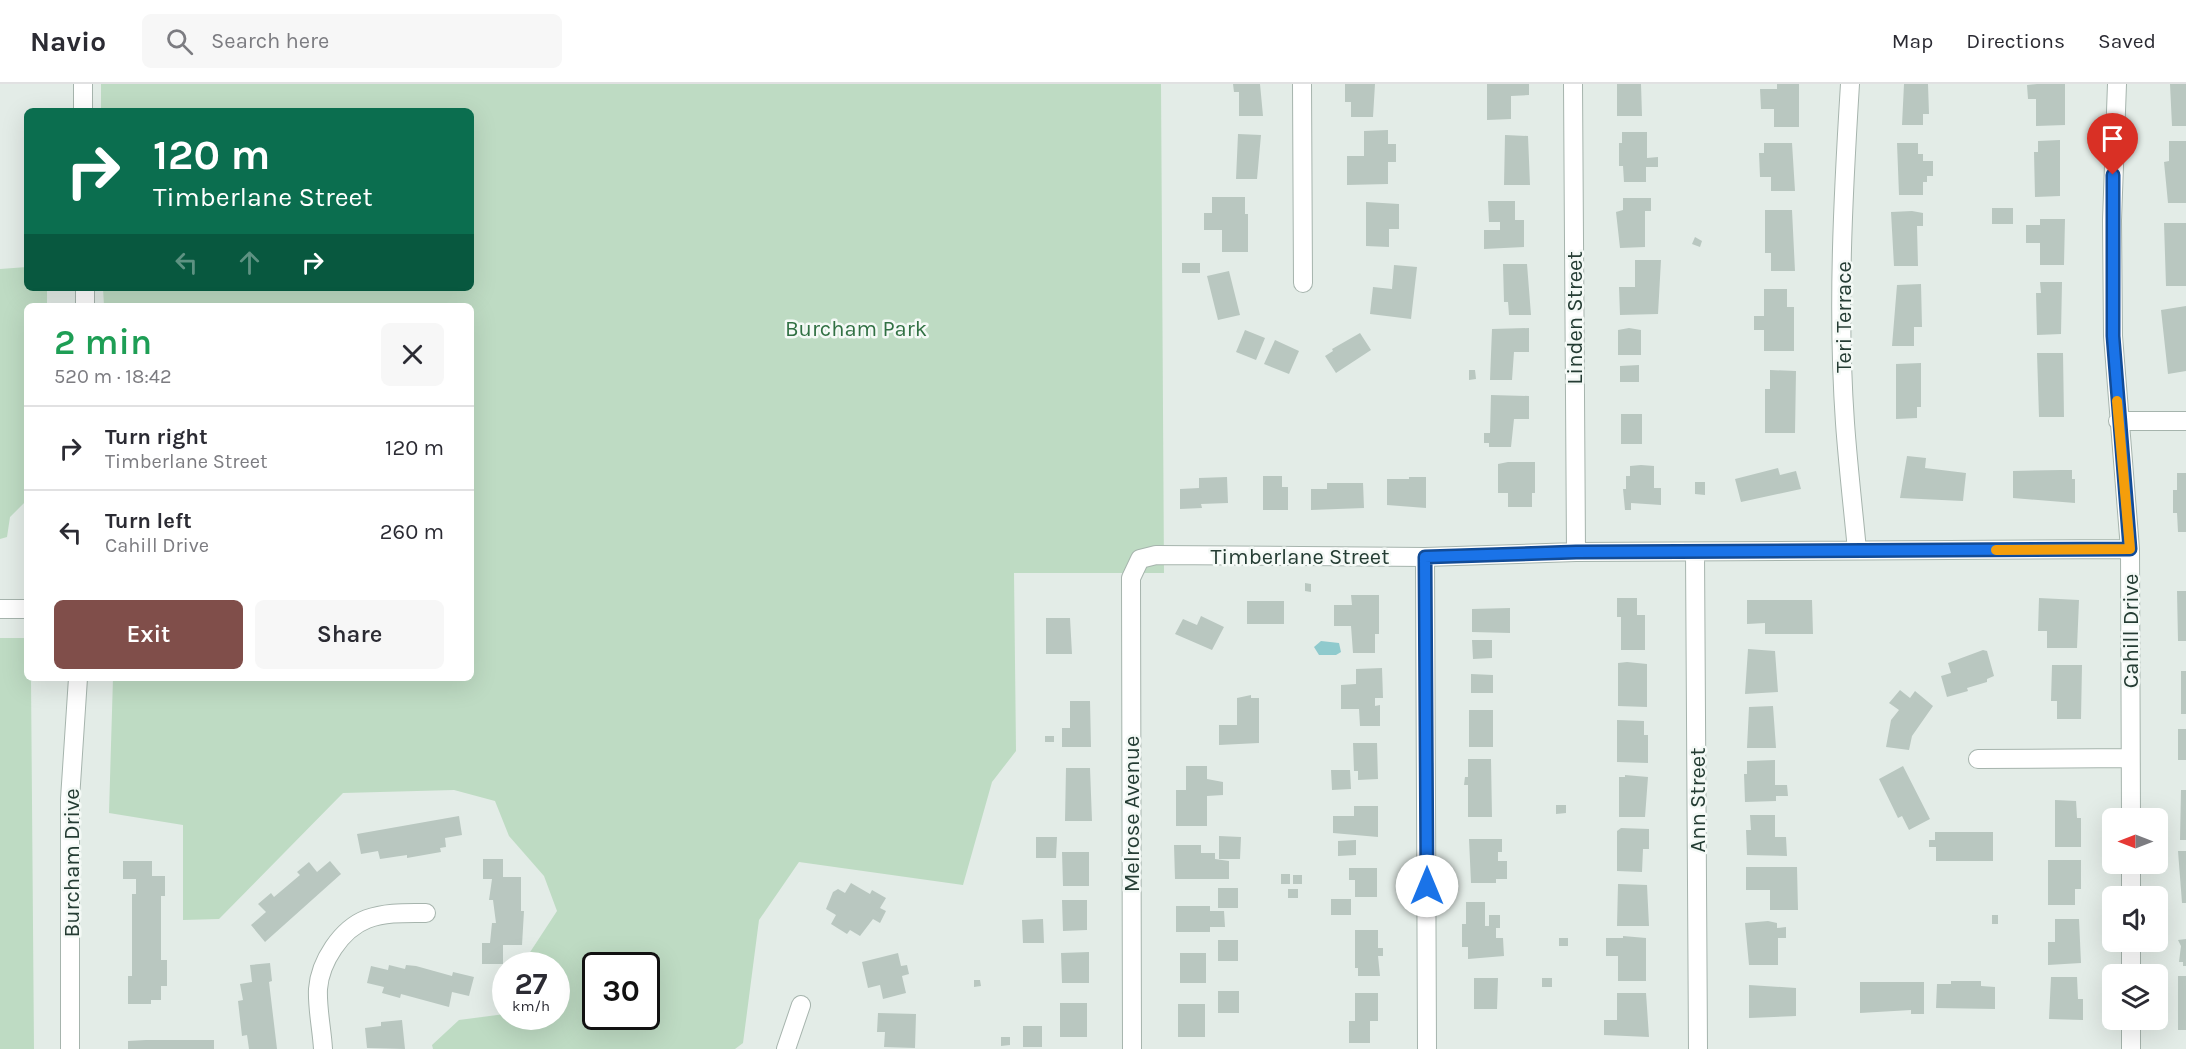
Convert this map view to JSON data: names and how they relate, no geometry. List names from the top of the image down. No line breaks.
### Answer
{"streets":{"street":["Teri Terrace","Linden Street","Timberlane Street","Cahill Drive","Ann Street","Melrose Avenue","Burcham Drive"]},"crossings":[["Teri Terrace","Timberlane Street"],["Linden Street","Timberlane Street"],["Timberlane Street","Cahill Drive"],["Timberlane Street","Ann Street"],["Timberlane Street","Melrose Avenue"]],"parks":["Burcham Park"],"north":"left","page":{"header":"Navio","search":"Search here","nav":["Map","Directions","Saved"],"turn":["120 m","Timberlane Street"],"heading":["2 min","520 m · 18:42"],"list":[{"name":"Turn right","note":"Timberlane Street","value":"120 m"},{"name":"Turn left","note":"Cahill Drive","value":"260 m"}],"buttons":["Exit","Share"],"speed":"27 km/h","limit":"30"}}
